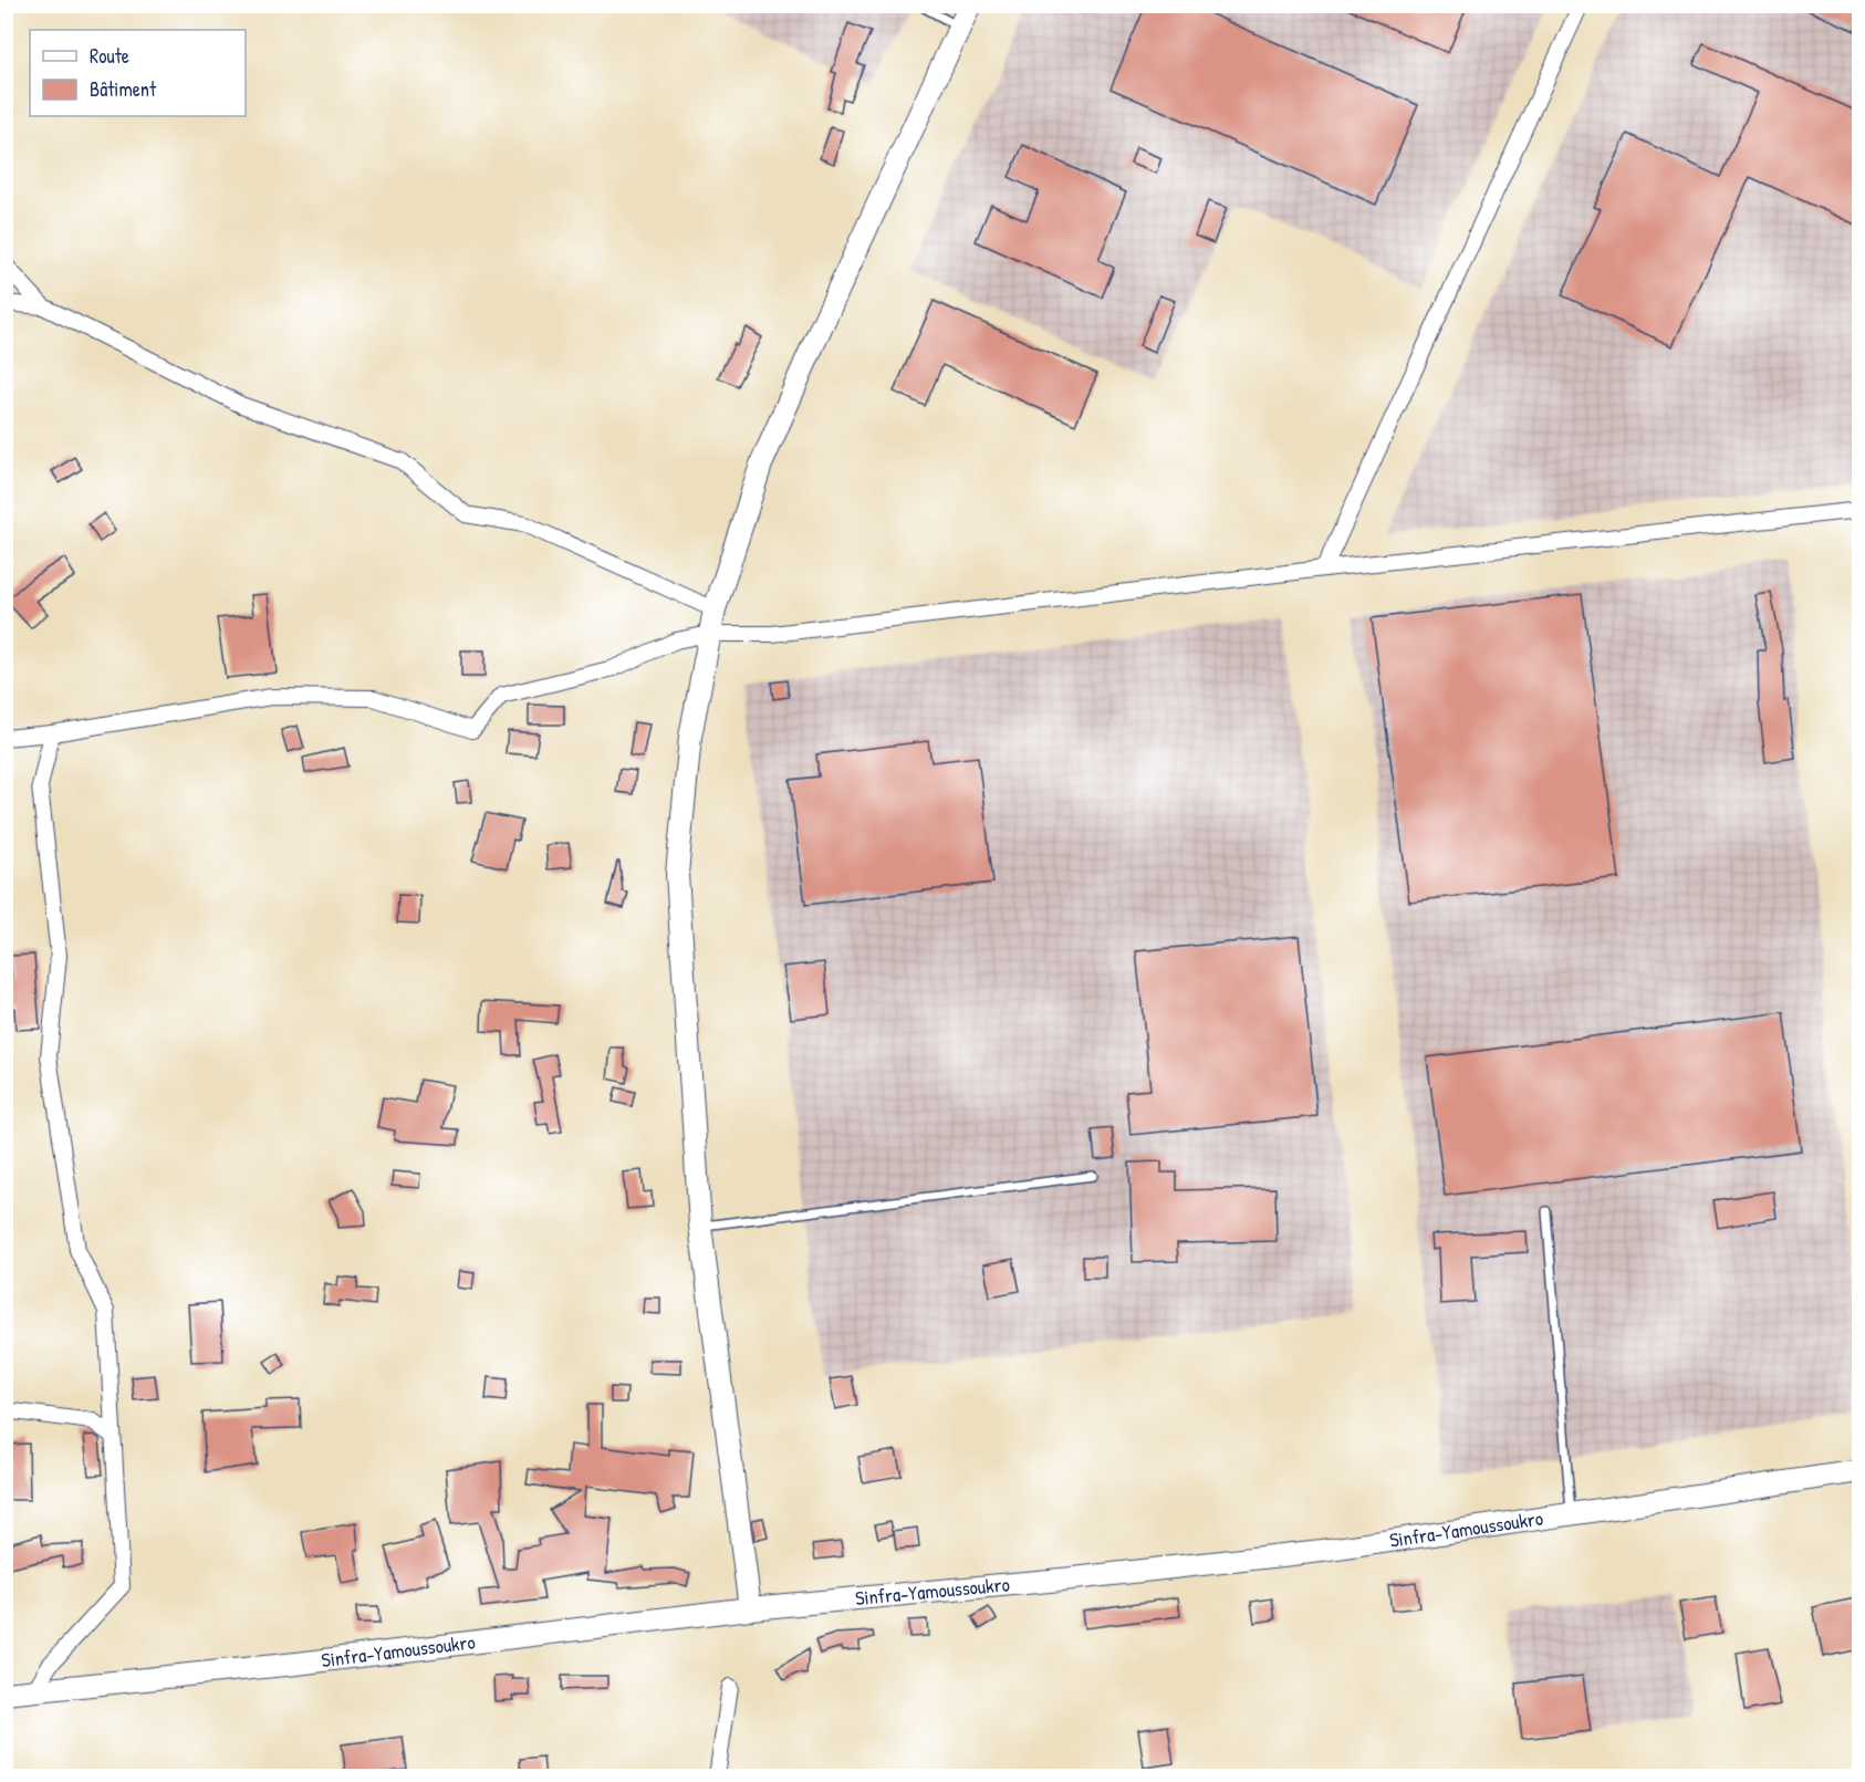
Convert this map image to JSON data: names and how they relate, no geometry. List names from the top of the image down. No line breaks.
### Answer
{"streets":{"main road":["Sinfra-Yamoussoukro"]},"legend":["Route","Bâtiment"]}
